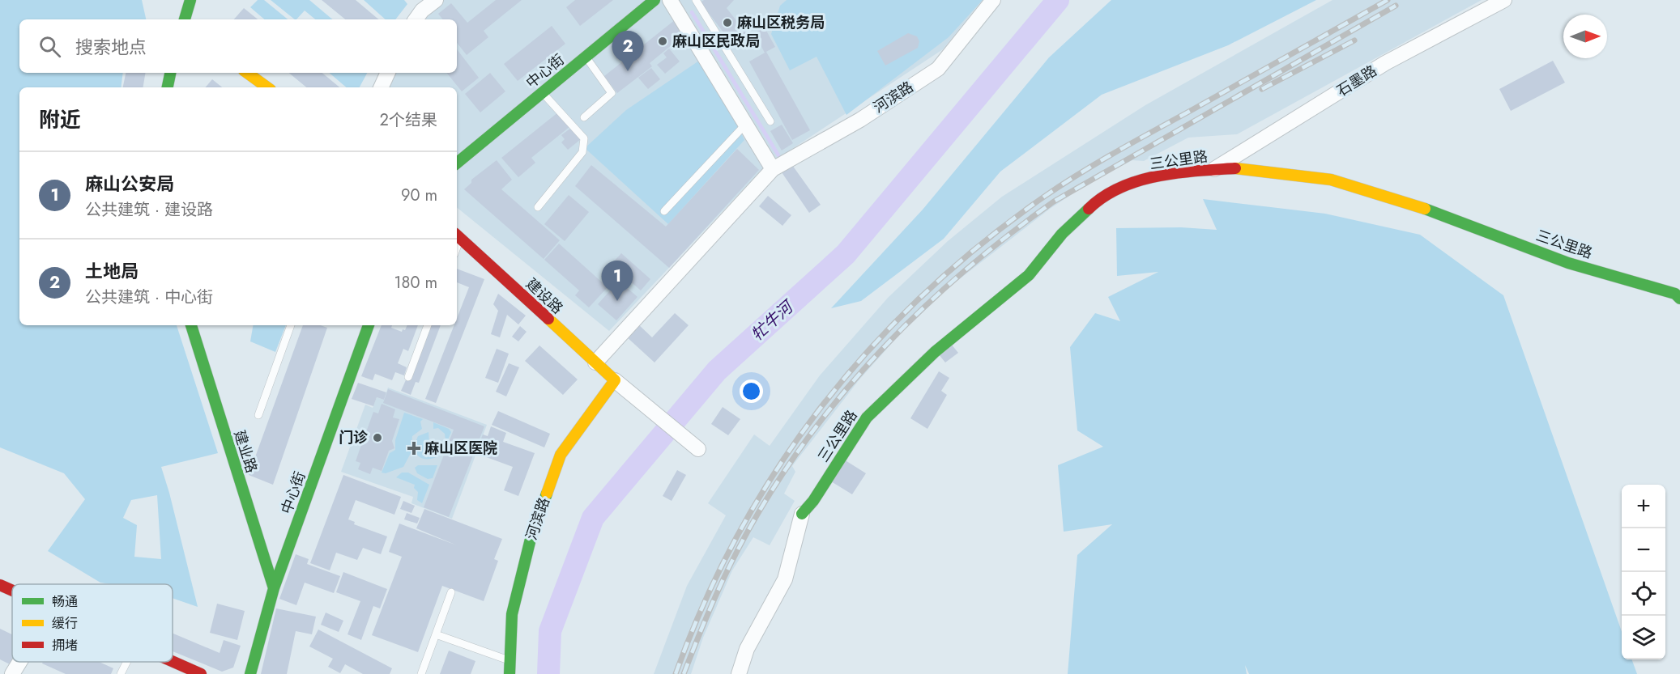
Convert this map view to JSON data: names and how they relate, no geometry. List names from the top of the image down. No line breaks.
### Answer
{"streets":{"street":["中心街","石墨路","河滨路","三公里路","建设路","建业路"]},"crossings":[["中心街","建业路"],["石墨路","三公里路"],["河滨路","建设路"]],"water":["牤牛河"],"places":{"other":["麻山区税务局","麻山区民政局","门诊"],"health":["麻山区医院"]},"legend":["畅通","缓行","拥堵"],"north":"right","page":{"search":"搜索地点","pins":["2","1"],"heading":["附近","2个结果"],"list":[{"mark":"1","name":"麻山公安局","note":"公共建筑 · 建设路","value":"90 m"},{"mark":"2","name":"土地局","note":"公共建筑 · 中心街","value":"180 m"}],"map_buttons":["+","−"]}}
